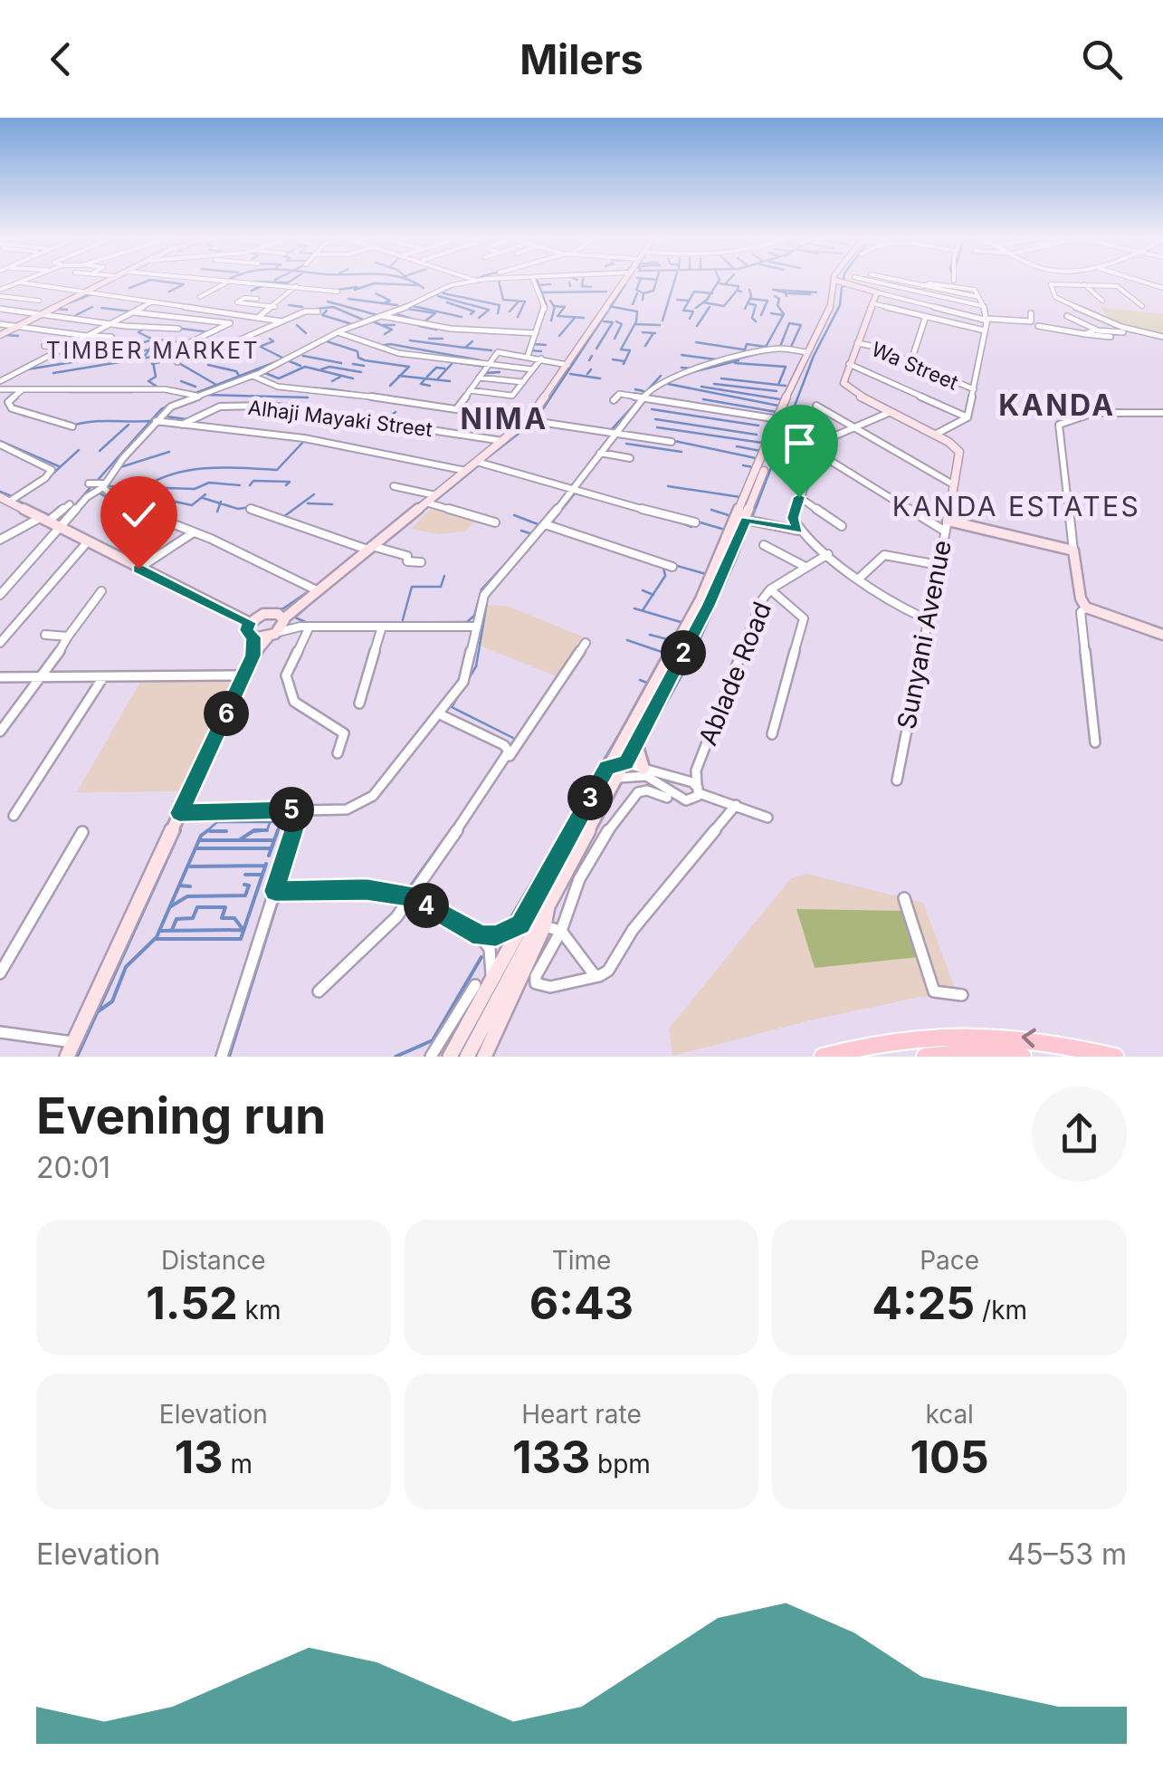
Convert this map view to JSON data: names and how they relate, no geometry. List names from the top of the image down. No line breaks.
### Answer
{"streets":{"street":["Wa Street","Alhaji Mayaki Street","Sunyani Avenue","Ablade Road"]},"districts":["TIMBER MARKET","KANDA","NIMA","KANDA ESTATES"],"page":{"header":"Milers","pins":["2","6","3","5","4"],"heading":["Evening run","20:01"],"stats":[["Distance","1.52 km"],["Time","6:43"],["Pace","4:25 /km"],["Elevation","13 m"],["Heart rate","133 bpm"],["kcal","105"]],"chart":["Elevation","45–53 m"]}}
